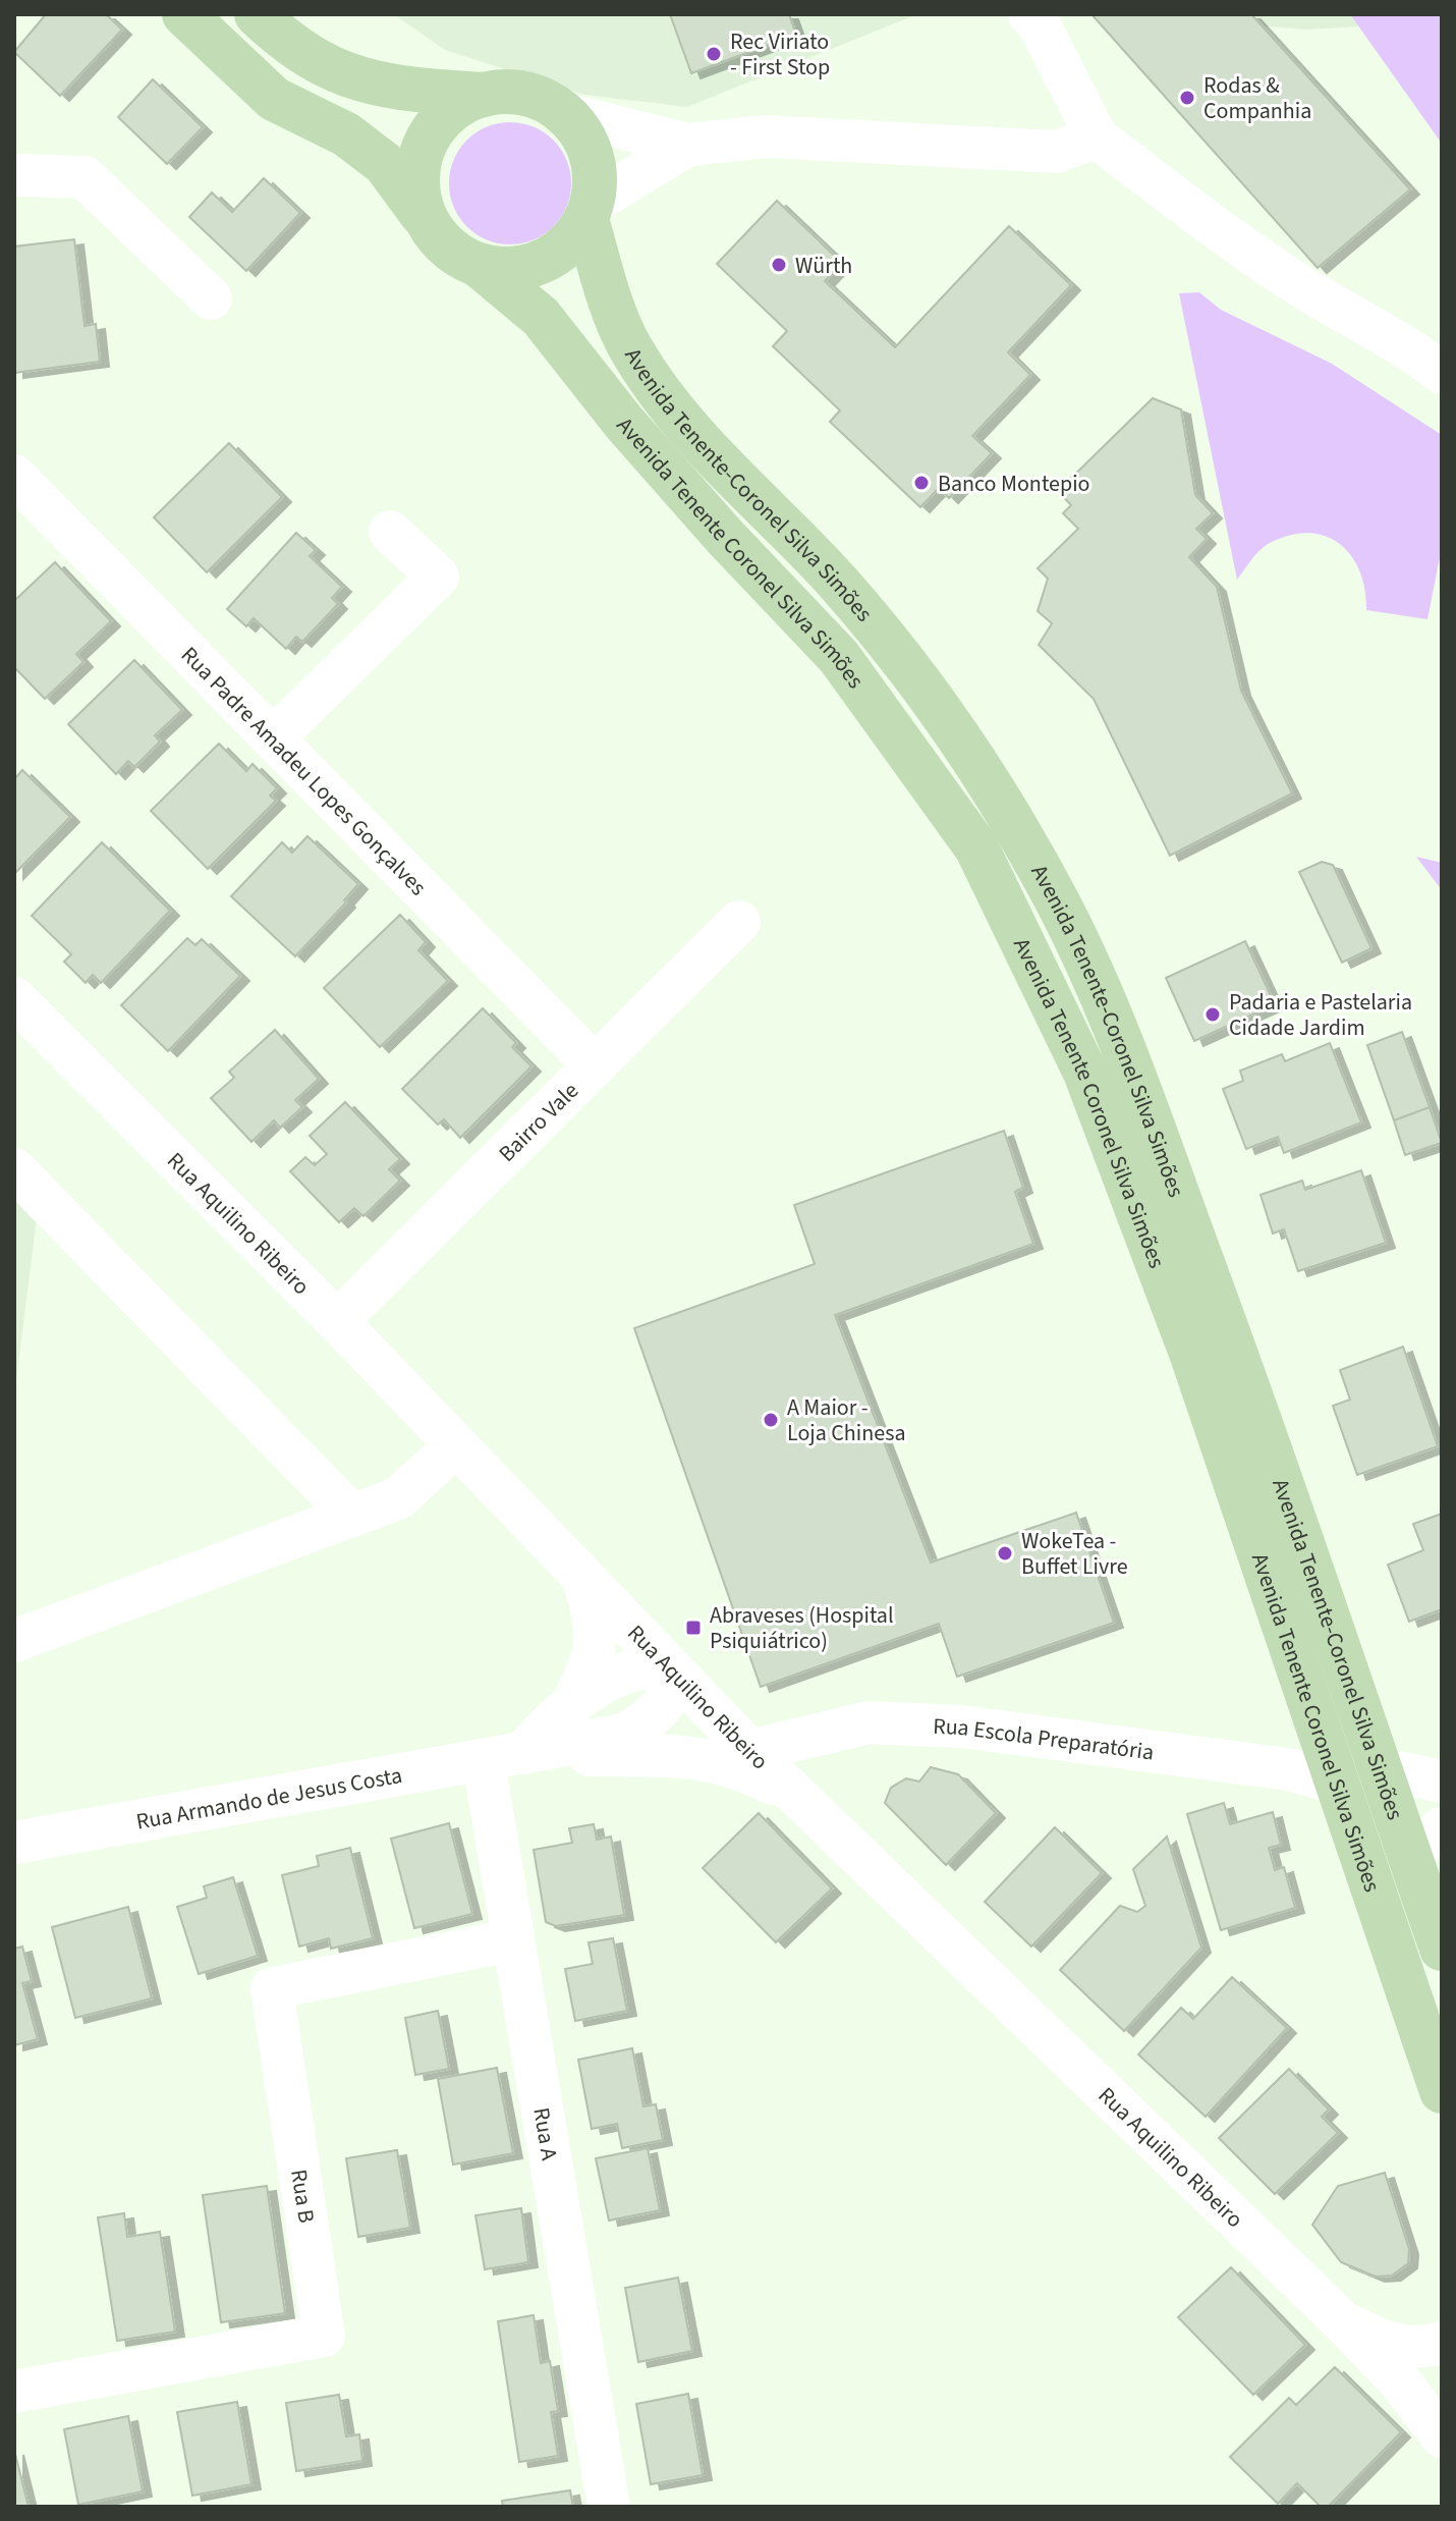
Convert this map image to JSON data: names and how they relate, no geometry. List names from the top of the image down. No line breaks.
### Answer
{"streets":{"main road":["Avenida Tenente-Coronel Silva Simões","Avenida Tenente Coronel Silva Simões"],"street":["Rua Padre Amadeu Lopes Gonçalves","Bairro Vale","Rua Aquilino Ribeiro","Rua Escola Preparatória","Rua Armando de Jesus Costa","Rua A","Rua B"]},"crossings":[["Avenida Tenente-Coronel Silva Simões","Avenida Tenente Coronel Silva Simões"],["Avenida Tenente Coronel Silva Simões","Rua Escola Preparatória"],["Rua Padre Amadeu Lopes Gonçalves","Bairro Vale"],["Bairro Vale","Rua Aquilino Ribeiro"],["Rua Aquilino Ribeiro","Rua Escola Preparatória"],["Rua Armando de Jesus Costa","Rua A"],["Rua A","Rua B"]],"places":{"other":["Rec Viriato - First Stop","Rodas & Companhia","Würth","Banco Montepio","Padaria e Pastelaria Cidade Jardim","A Maior - Loja Chinesa","WokeTea - Buffet Livre"],"transit":["Abraveses (Hospital Psiquiátrico)"]}}
